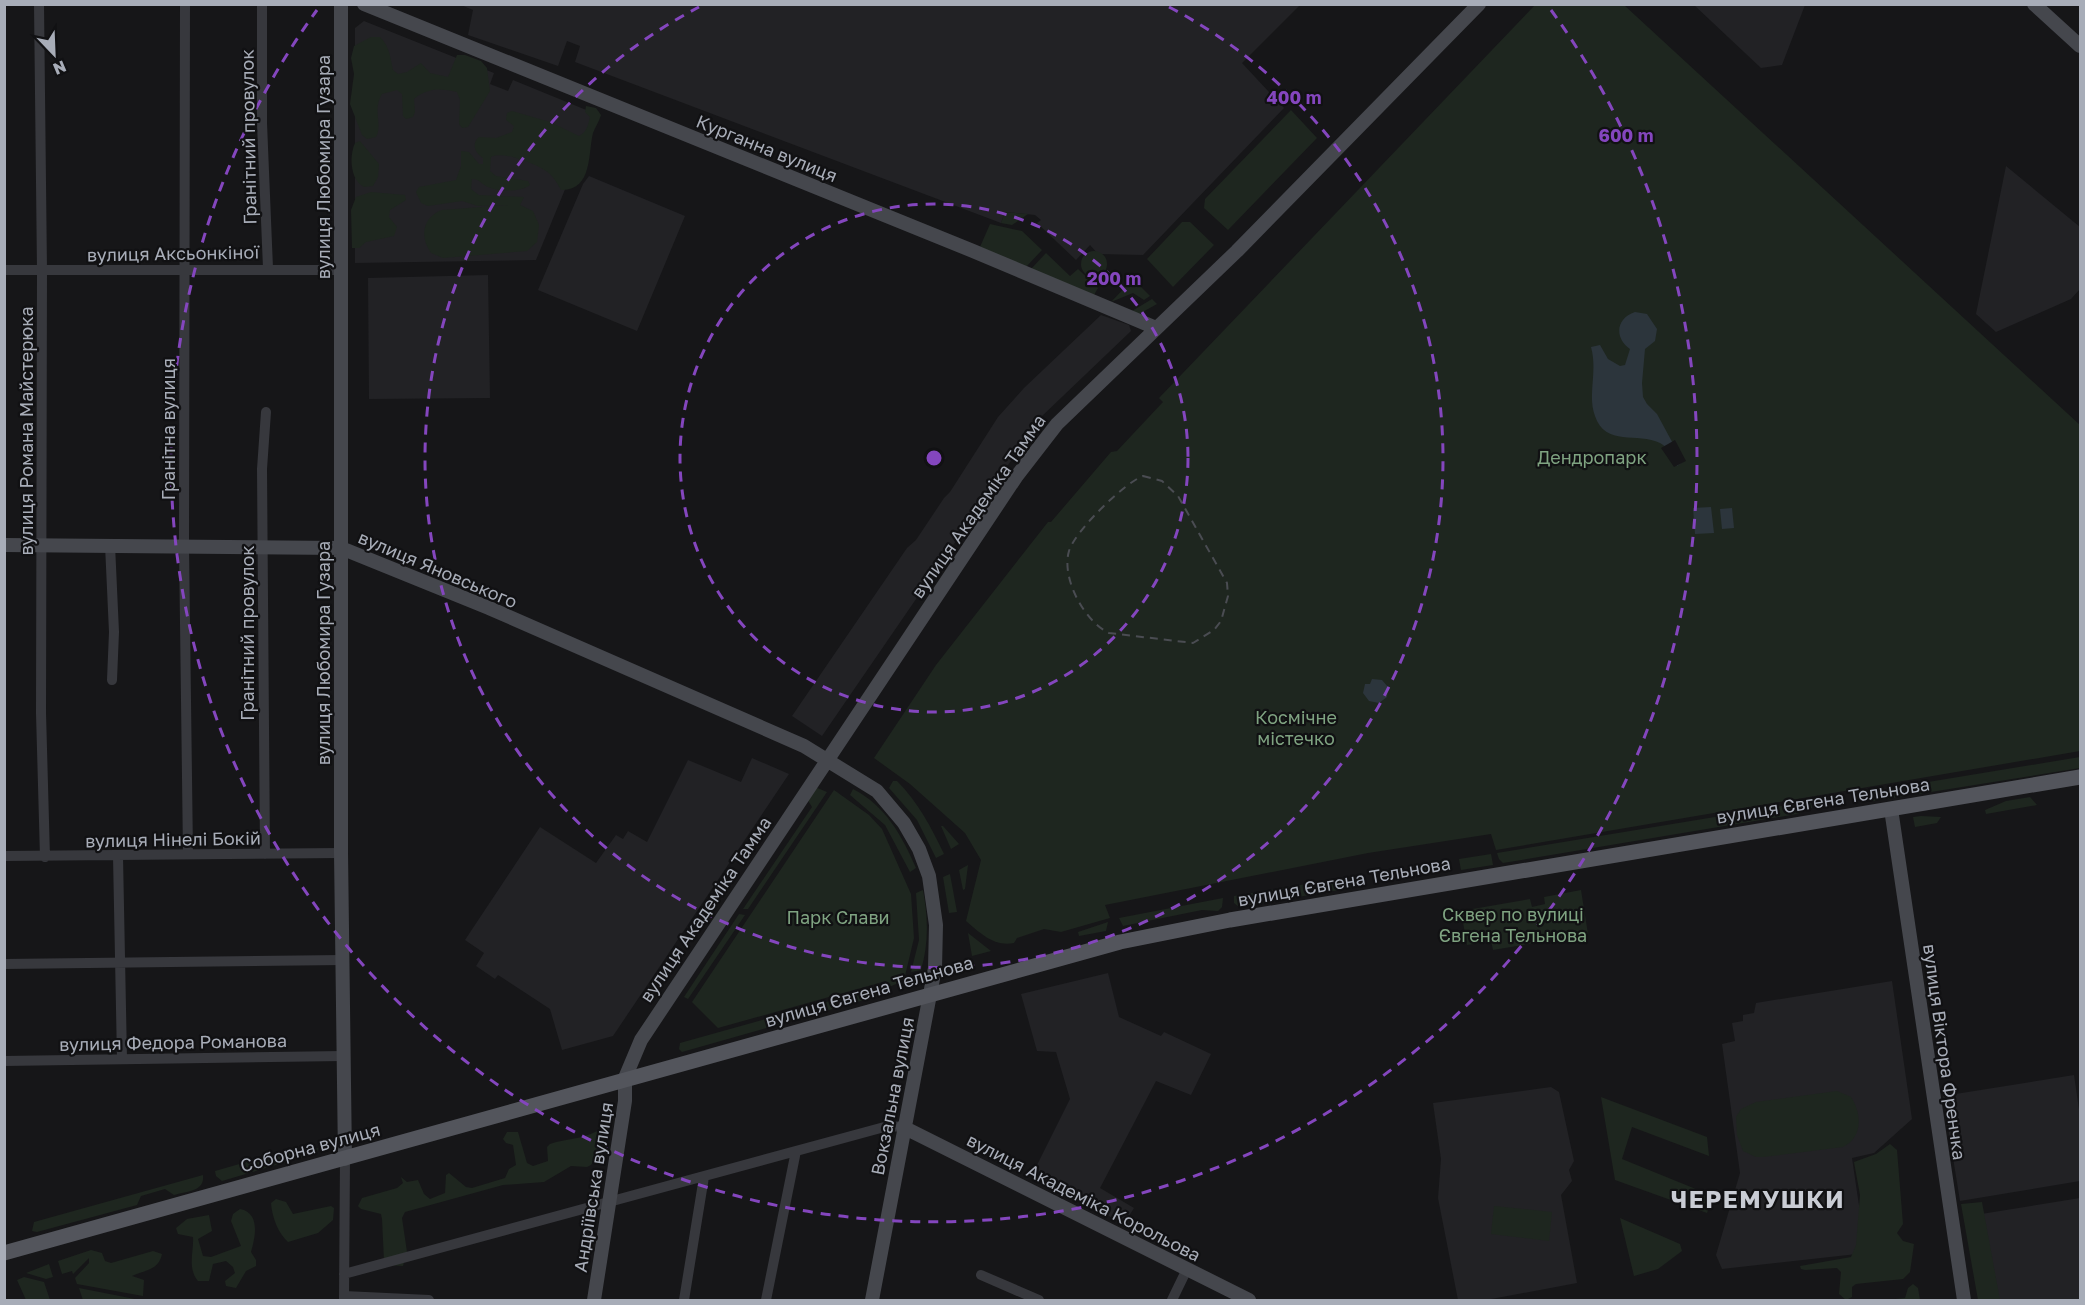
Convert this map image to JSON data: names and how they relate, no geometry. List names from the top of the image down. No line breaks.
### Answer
{"streets":{"main road":["вулиця Євгена Тельнова","Соборна вулиця"],"street":["Гранітний провулок","Курганна вулиця","вулиця Любомира Гузара","вулиця Аксьонкіної","Гранітна вулиця","вулиця Романа Майстерюка","вулиця Академіка Тамма","вулиця Яновського","вулиця Нінелі Бокій","вулиця Федора Романова","вулиця Віктора Френчка","Вокзальна вулиця","Андріївська вулиця","вулиця Академіка Корольова"]},"crossings":[["Гранітний провулок","вулиця Аксьонкіної"],["Гранітний провулок","вулиця Яновського"],["Гранітний провулок","вулиця Нінелі Бокій"],["Курганна вулиця","вулиця Академіка Тамма"],["вулиця Любомира Гузара","вулиця Аксьонкіної"],["вулиця Любомира Гузара","вулиця Яновського"],["вулиця Любомира Гузара","вулиця Нінелі Бокій"],["вулиця Любомира Гузара","вулиця Федора Романова"],["вулиця Любомира Гузара","Соборна вулиця"],["вулиця Аксьонкіної","Гранітна вулиця"],["вулиця Аксьонкіної","вулиця Романа Майстерюка"],["Гранітна вулиця","вулиця Яновського"],["Гранітна вулиця","вулиця Нінелі Бокій"],["вулиця Романа Майстерюка","вулиця Яновського"],["вулиця Романа Майстерюка","вулиця Нінелі Бокій"],["вулиця Академіка Тамма","вулиця Яновського"],["вулиця Академіка Тамма","вулиця Євгена Тельнова"],["вулиця Академіка Тамма","Вокзальна вулиця"],["вулиця Академіка Тамма","Соборна вулиця"],["вулиця Академіка Тамма","Андріївська вулиця"],["вулиця Яновського","Вокзальна вулиця"],["вулиця Євгена Тельнова","вулиця Віктора Френчка"],["вулиця Євгена Тельнова","Вокзальна вулиця"],["вулиця Євгена Тельнова","Соборна вулиця"],["вулиця Євгена Тельнова","Андріївська вулиця"],["Вокзальна вулиця","вулиця Академіка Корольова"],["Соборна вулиця","Андріївська вулиця"]],"districts":["ЧЕРЕМУШКИ"],"parks":["Дендропарк","Космічне містечко","Сквер по вулиці Євгена Тельнова","Парк Слави"],"north":"bottom right","rings":["400 m","600 m","200 m"]}
